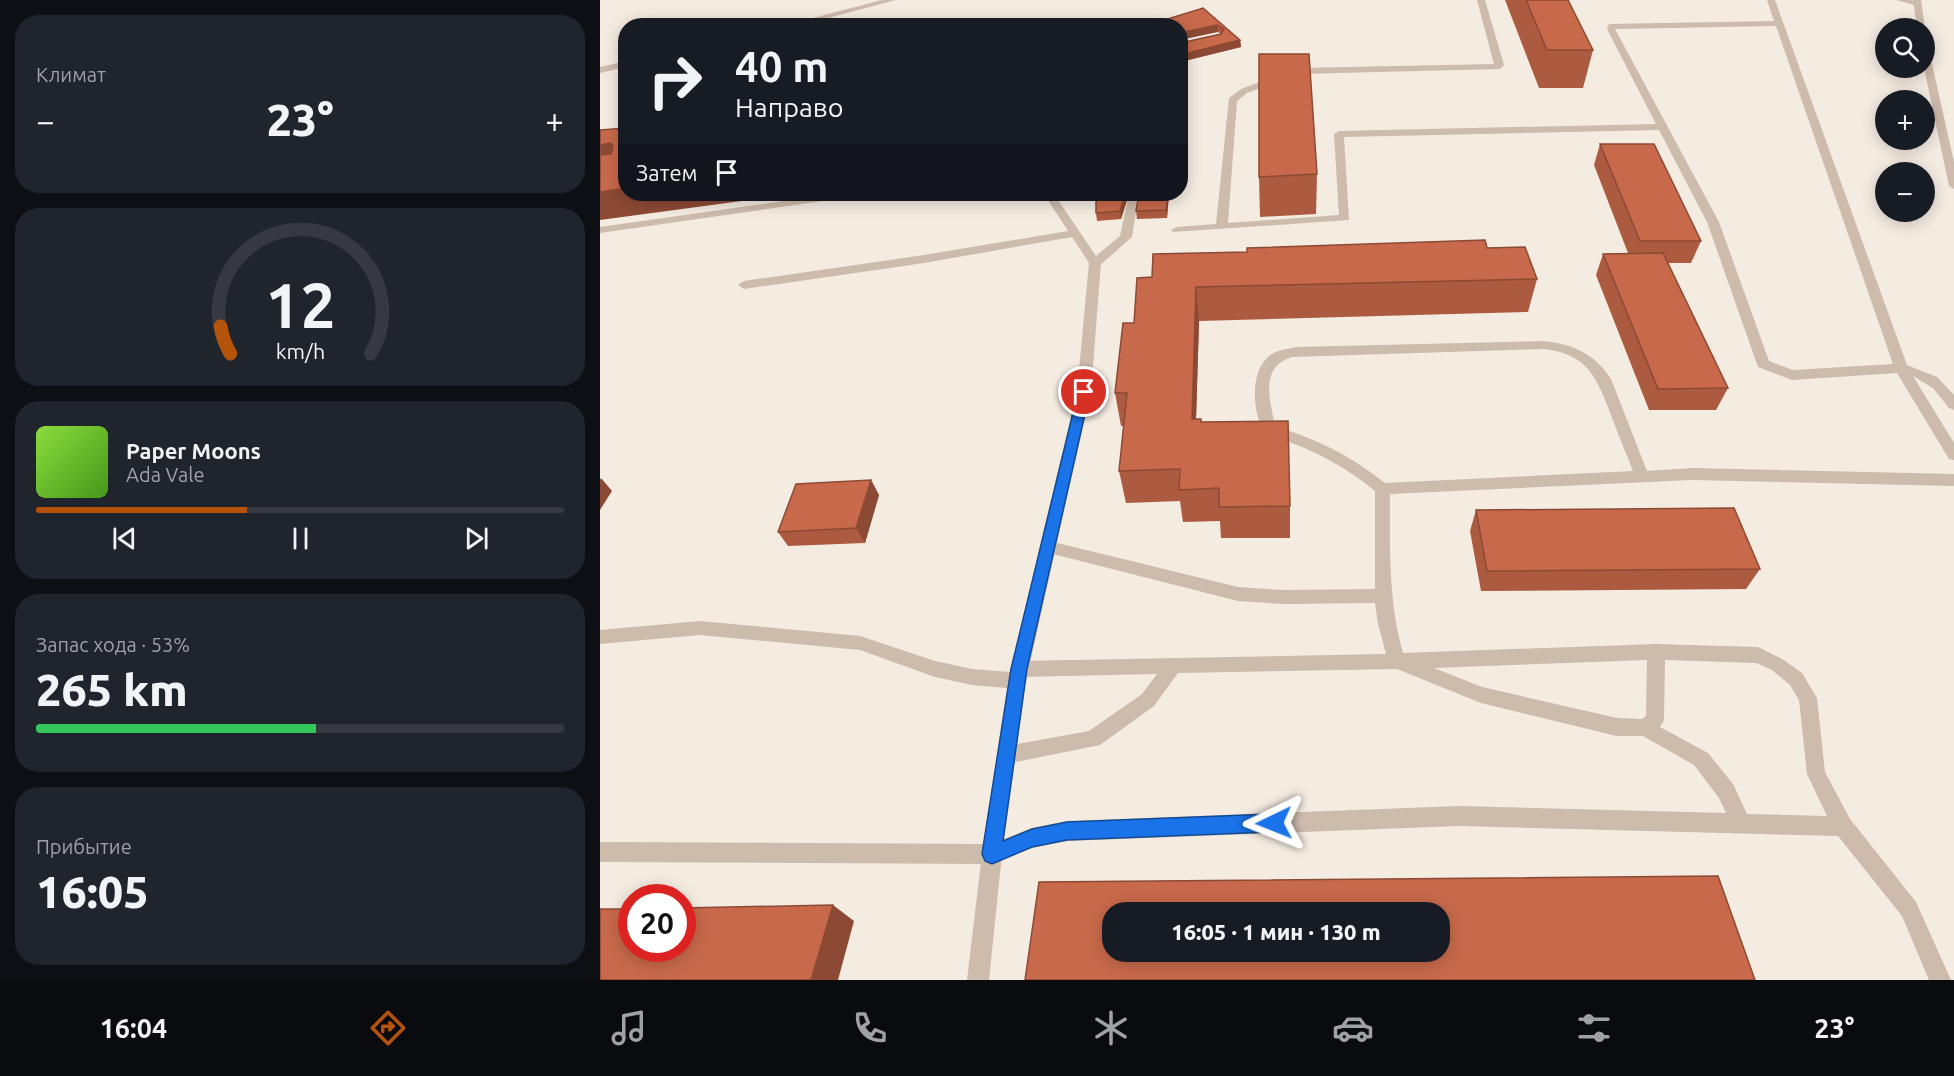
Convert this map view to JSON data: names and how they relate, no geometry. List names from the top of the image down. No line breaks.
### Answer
{"page":{"tile":["Климат",["Запас хода · 53%","265 km"],["Прибытие","16:05"]],"map_buttons":["+","−"],"turn":["40 m","Направо"],"heat":["−","23°","+"],"then":"Затем","song":["Paper Moons","Ada Vale"],"limit":"20","trip":"16:05 · 1 мин · 130 m","tabs":["16:04","23°"],"gauge":["12","km/h"]}}
